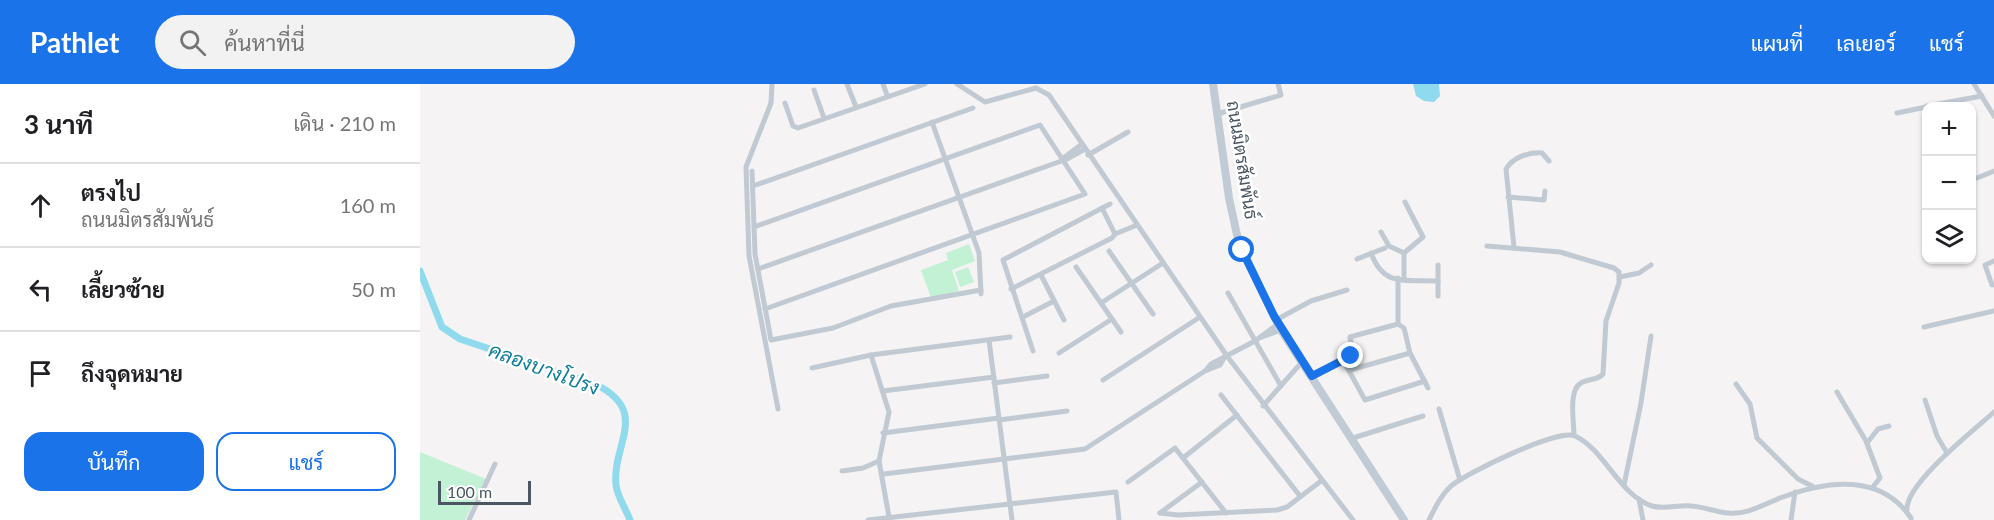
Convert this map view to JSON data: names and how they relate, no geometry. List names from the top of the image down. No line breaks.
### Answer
{"streets":{"street":["ถนนมิตรสัมพันธ์"]},"water":["คลองบางโปรง"],"scale_bar":"100 m","page":{"header":"Pathlet","search":"ค้นหาที่นี่","nav":["แผนที่","เลเยอร์","แชร์"],"heading":["3 นาที","เดิน · 210 m"],"map_buttons":["+","−"],"list":[["ตรงไป","ถนนมิตรสัมพันธ์","160 m"],["เลี้ยวซ้าย","50 m"],"ถึงจุดหมาย"],"buttons":["บันทึก","แชร์"],"scale":"100 m"}}
